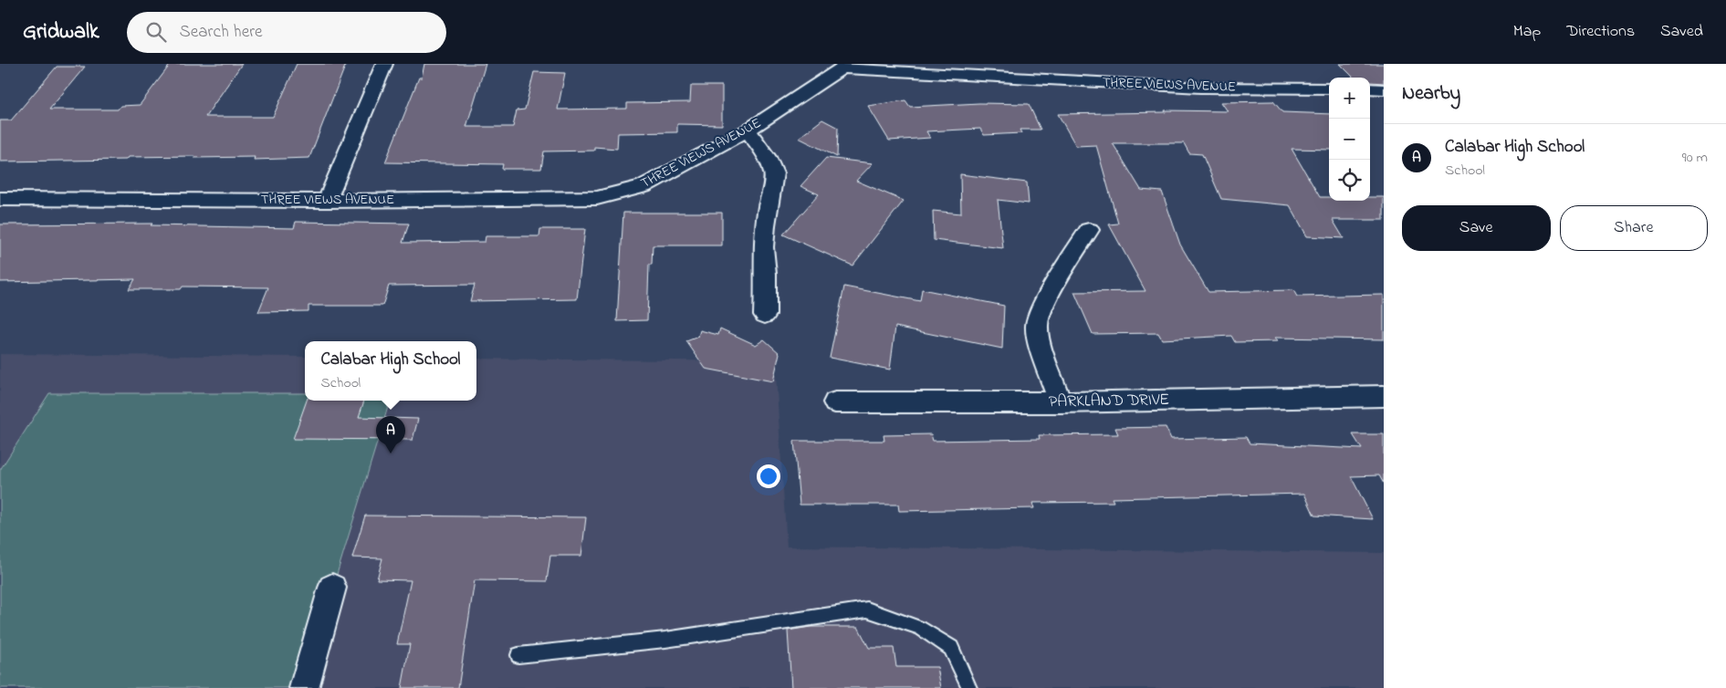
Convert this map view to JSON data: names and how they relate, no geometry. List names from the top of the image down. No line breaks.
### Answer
{"streets":{"street":["THREE VIEWS AVENUE","PARKLAND DRIVE"]},"page":{"header":"Gridwalk","search":"Search here","nav":["Map","Directions","Saved"],"heading":"Nearby","map_buttons":["+","−"],"list":[{"mark":"A","name":"Calabar High School","note":"School","value":"90 m"}],"buttons":["Save","Share"],"popup":["Calabar High School","School"],"pins":"A"}}
